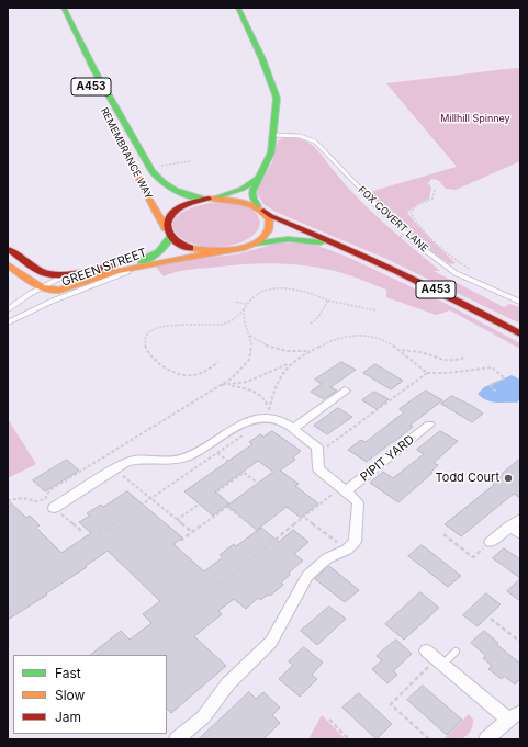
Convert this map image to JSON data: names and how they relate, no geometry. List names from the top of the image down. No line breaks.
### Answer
{"streets":{"main road":["A453","REMEMBRANCE WAY","GREEN STREET"],"street":["PIPIT YARD"],"lane":["FOX COVERT LANE"]},"crossings":[["REMEMBRANCE WAY","GREEN STREET"]],"parks":["Millhill Spinney"],"places":["Todd Court"],"legend":["Fast","Slow","Jam"]}
